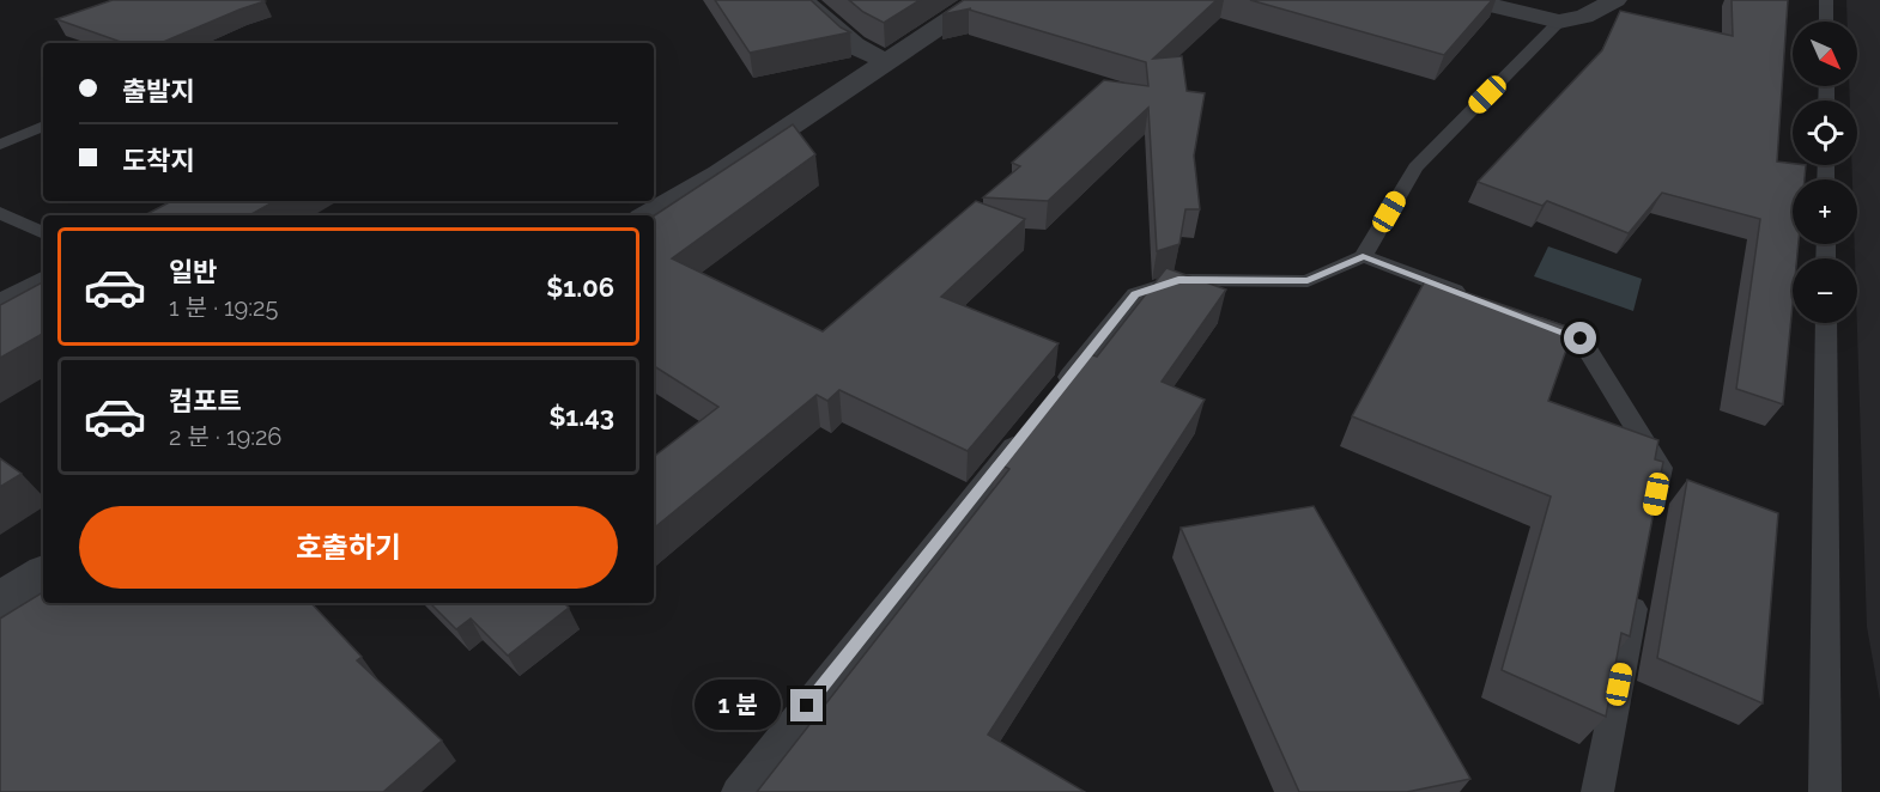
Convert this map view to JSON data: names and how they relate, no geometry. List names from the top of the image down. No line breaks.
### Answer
{"north":"bottom right","page":{"map_buttons":["+","−"],"banner":["출발지","도착지"],"list":[{"name":"일반","note":"1 분 · 19:25","value":"$1.06"},{"name":"컴포트","note":"2 분 · 19:26","value":"$1.43"}],"buttons":"호출하기","bubble":"1 분"}}
